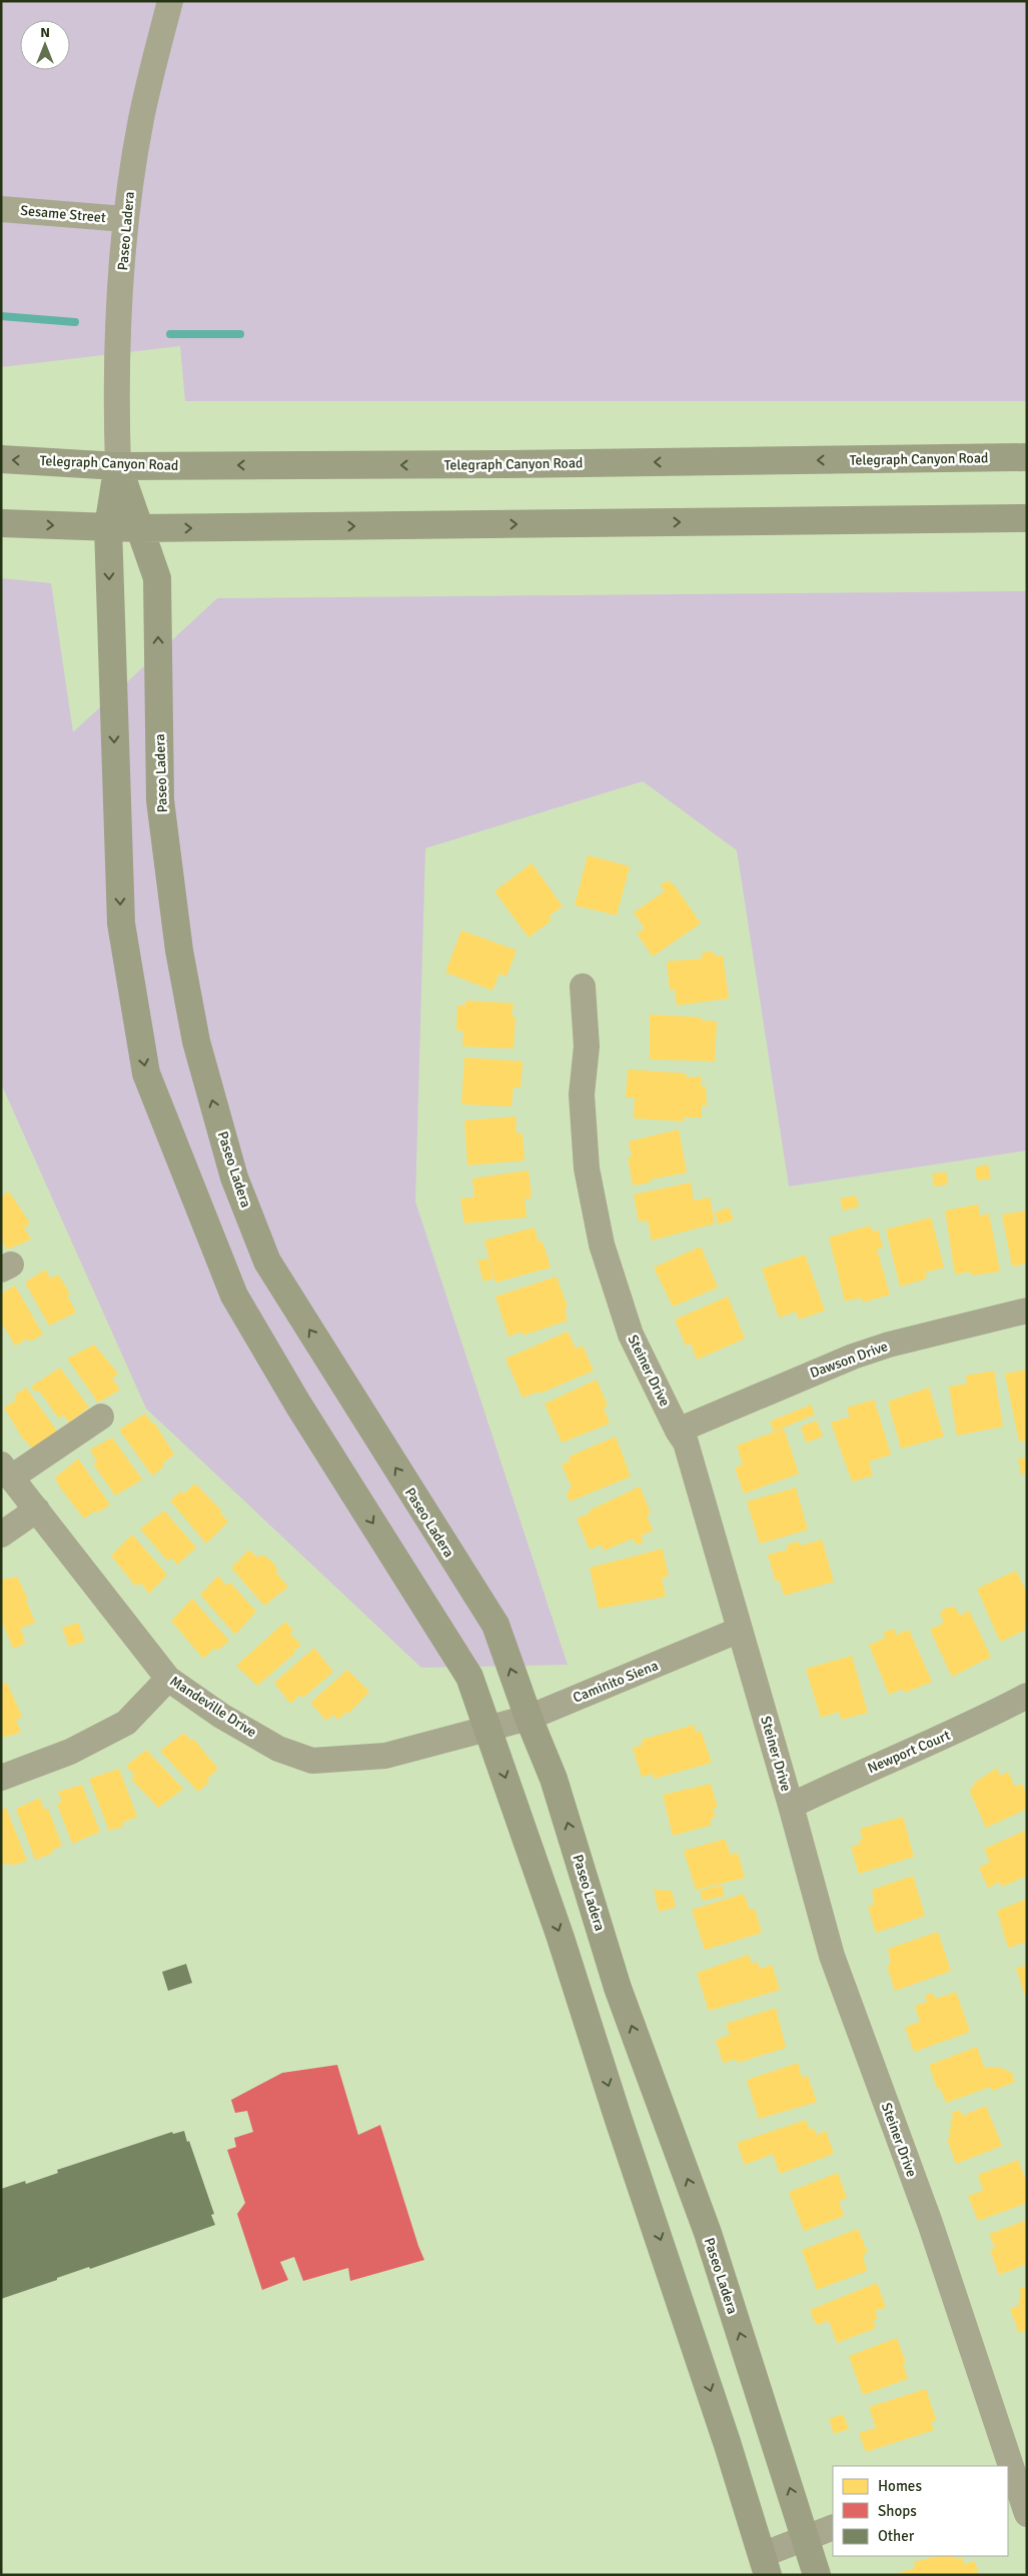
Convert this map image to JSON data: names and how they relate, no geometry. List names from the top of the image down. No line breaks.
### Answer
{"streets":{"main road":["Paseo Ladera","Telegraph Canyon Road"],"street":["Sesame Street","Dawson Drive","Steiner Drive","Caminito Siena","Mandeville Drive","Newport Court"]},"crossings":[["Sesame Street","Paseo Ladera"],["Paseo Ladera","Telegraph Canyon Road"],["Paseo Ladera","Caminito Siena"],["Paseo Ladera","Mandeville Drive"],["Dawson Drive","Steiner Drive"],["Steiner Drive","Caminito Siena"],["Steiner Drive","Newport Court"],["Caminito Siena","Mandeville Drive"]],"legend":["Homes","Shops","Other"],"north":"top"}
